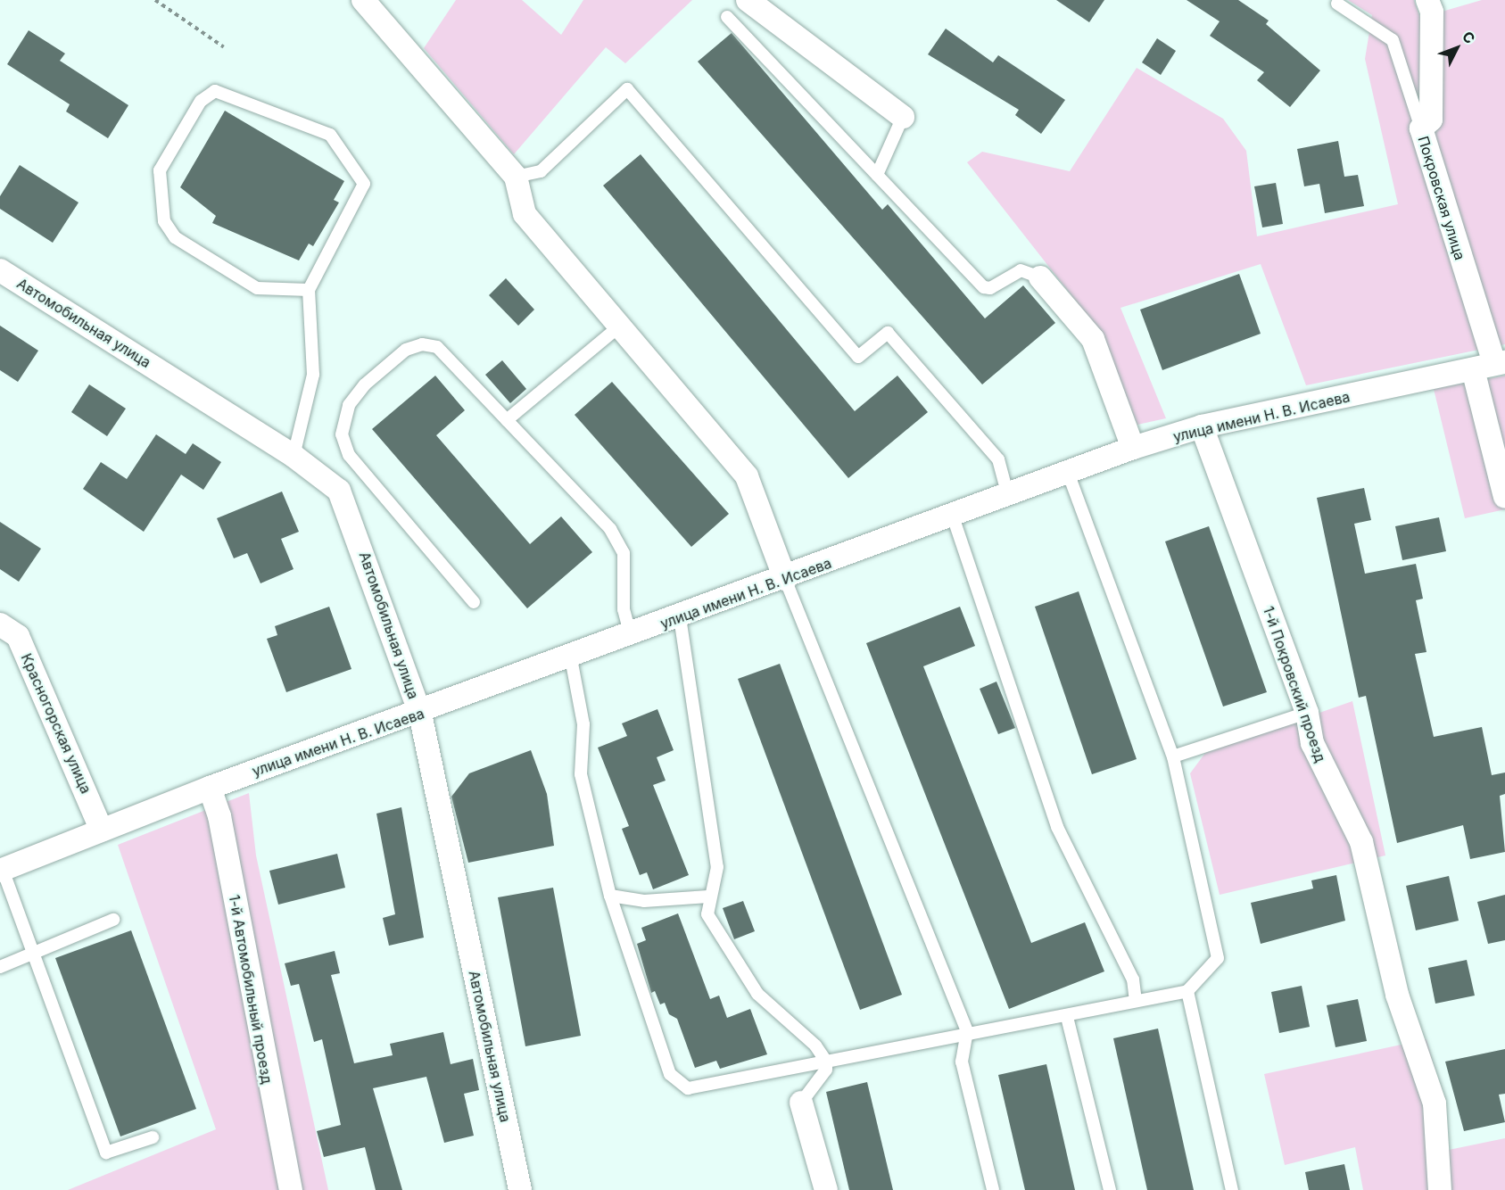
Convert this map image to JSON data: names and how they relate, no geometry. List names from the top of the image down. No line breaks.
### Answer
{"streets":{"street":["Покровская улица","Автомобильная улица","улица имени Н. В. Исаева","1-й Покровский проезд","Красногорская улица","1-й Автомобильный проезд"]},"crossings":[["Покровская улица","улица имени Н. В. Исаева"],["Автомобильная улица","улица имени Н. В. Исаева"],["улица имени Н. В. Исаева","1-й Покровский проезд"],["улица имени Н. В. Исаева","Красногорская улица"],["улица имени Н. В. Исаева","1-й Автомобильный проезд"]],"north":"top right"}
